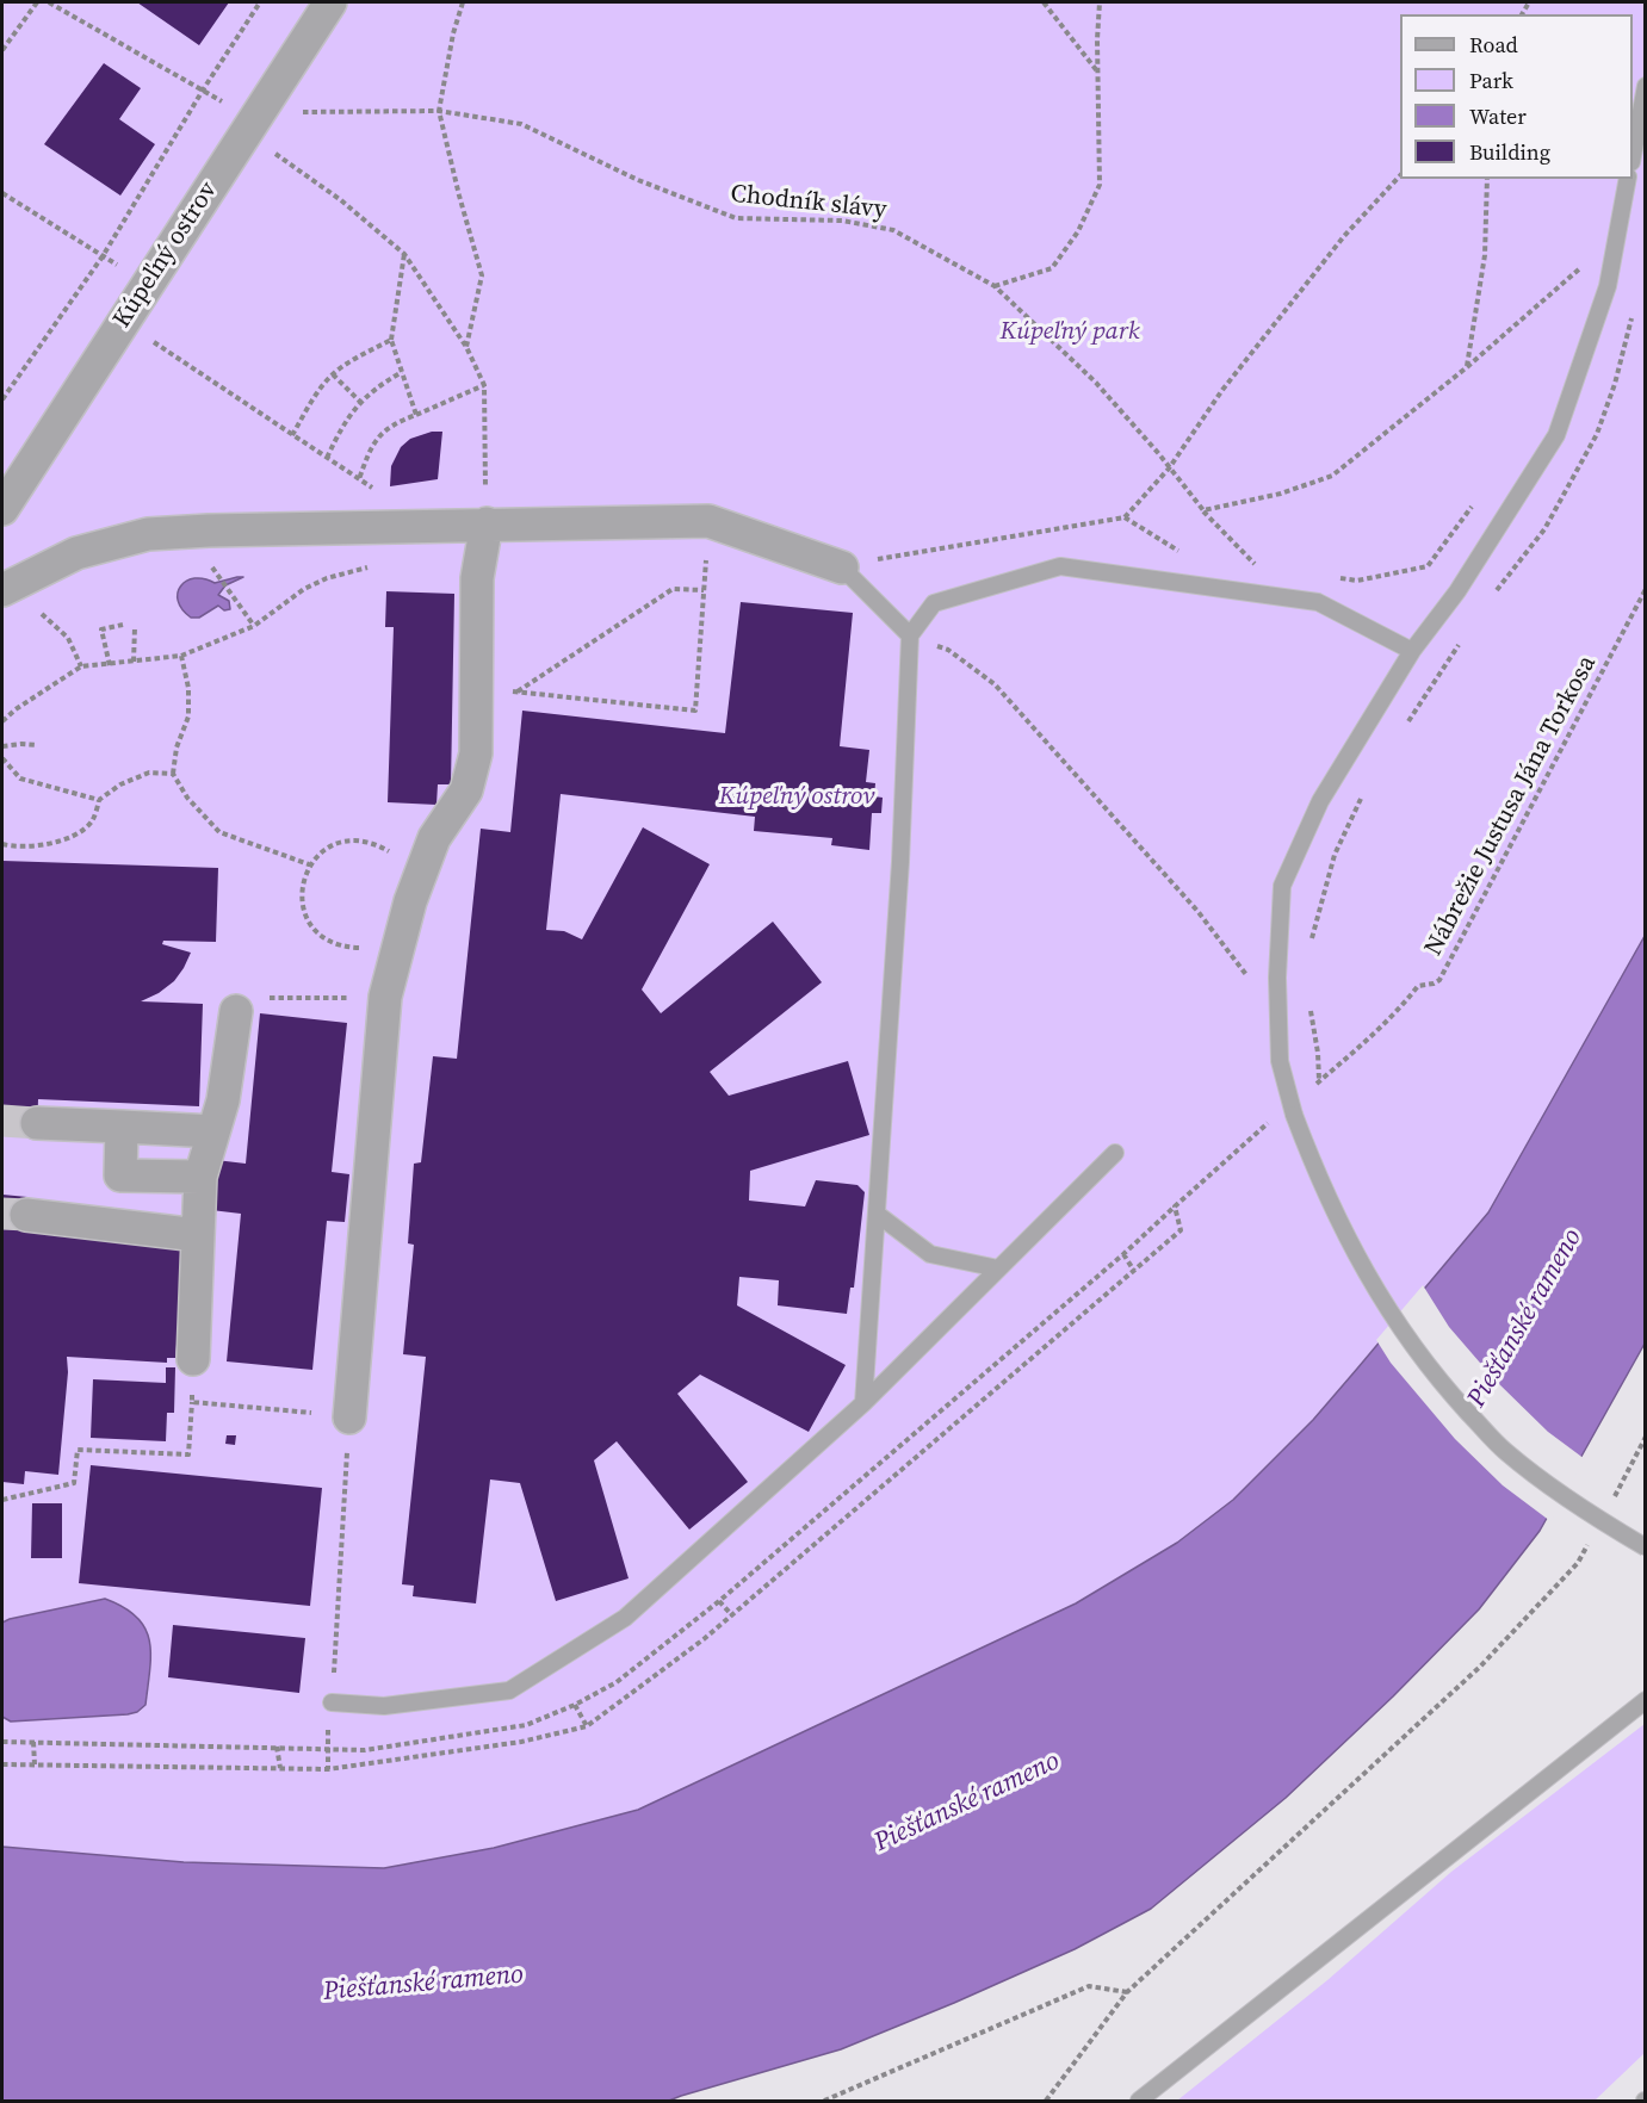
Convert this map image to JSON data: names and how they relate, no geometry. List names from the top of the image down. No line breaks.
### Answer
{"streets":{"street":["Kúpeľný ostrov"],"path":["Chodník slávy","Nábrežie Justusa Jána Torkosa"]},"crossings":[["Chodník slávy","Kúpeľný ostrov"]],"water":["Piešťanské rameno"],"parks":["Kúpeľný park","Kúpeľný ostrov"],"legend":["Road","Park","Water","Building"]}
